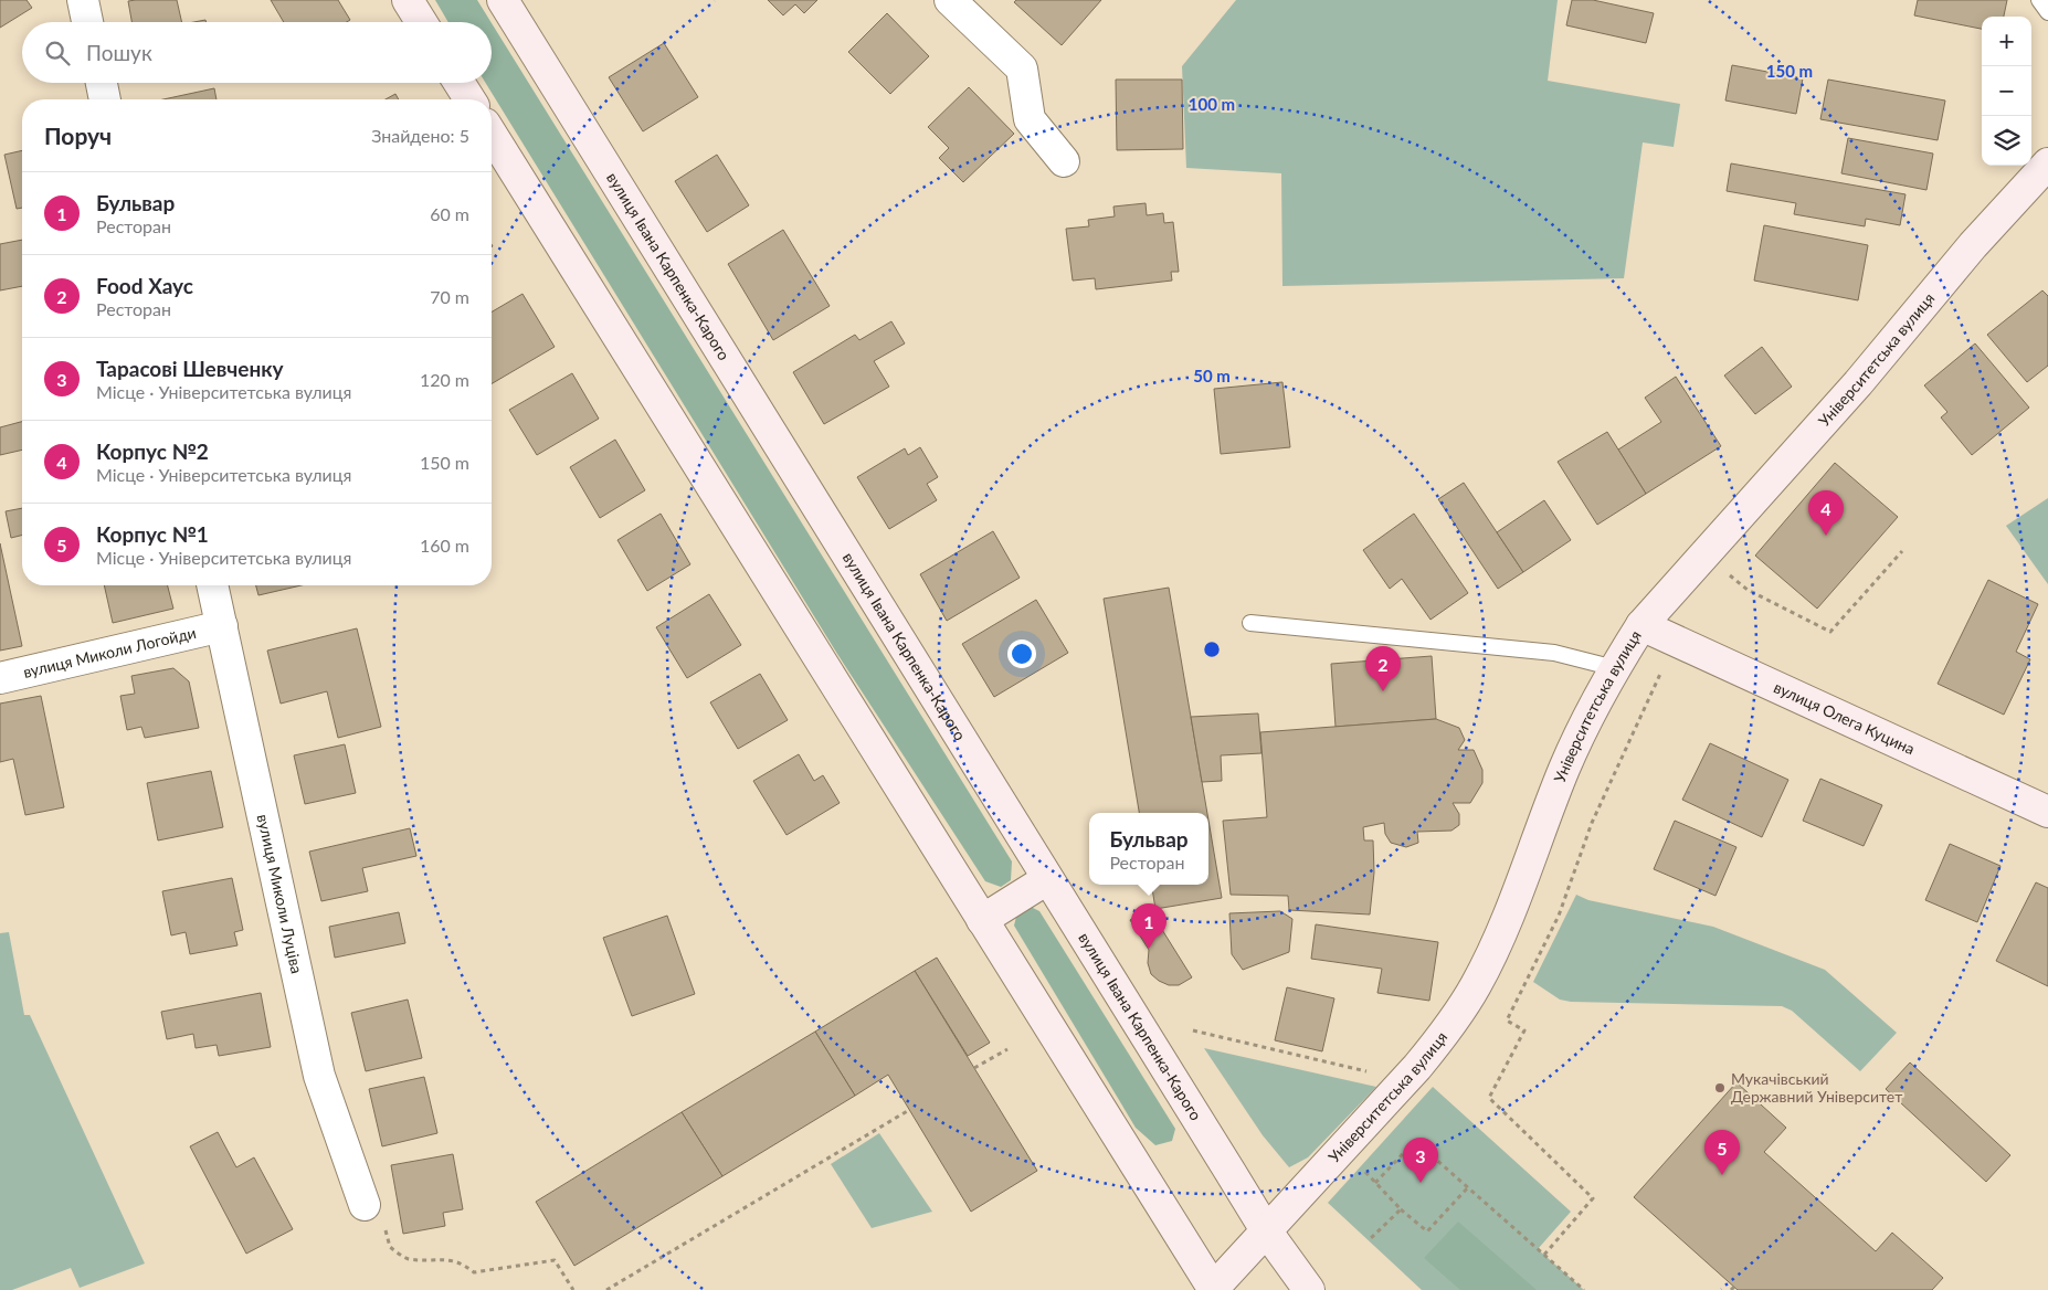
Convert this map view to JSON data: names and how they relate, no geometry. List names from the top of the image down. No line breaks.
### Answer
{"streets":{"main road":["вулиця Івана Карпенка-Карого","Університетська вулиця","вулиця Олега Куцина"],"street":["вулиця Миколи Логойди","вулиця Миколи Луціва"]},"crossings":[["вулиця Івана Карпенка-Карого","Університетська вулиця"],["Університетська вулиця","вулиця Олега Куцина"],["вулиця Миколи Логойди","вулиця Миколи Луціва"]],"places":["Мукачівський Державний Університет"],"page":{"map_buttons":["+","−"],"search":"Пошук","heading":["Поруч","Знайдено: 5"],"list":[{"mark":"1","name":"Бульвар","note":"Ресторан","value":"60 m"},{"mark":"2","name":"Food Хаус","note":"Ресторан","value":"70 m"},{"mark":"3","name":"Тарасові Шевченку","note":"Місце · Університетська вулиця","value":"120 m"},{"mark":"4","name":"Корпус №2","note":"Місце · Університетська вулиця","value":"150 m"},{"mark":"5","name":"Корпус №1","note":"Місце · Університетська вулиця","value":"160 m"}],"pins":["4","2","1","5","3"],"popup":["Бульвар","Ресторан"]},"rings":["150 m","100 m","50 m"]}
